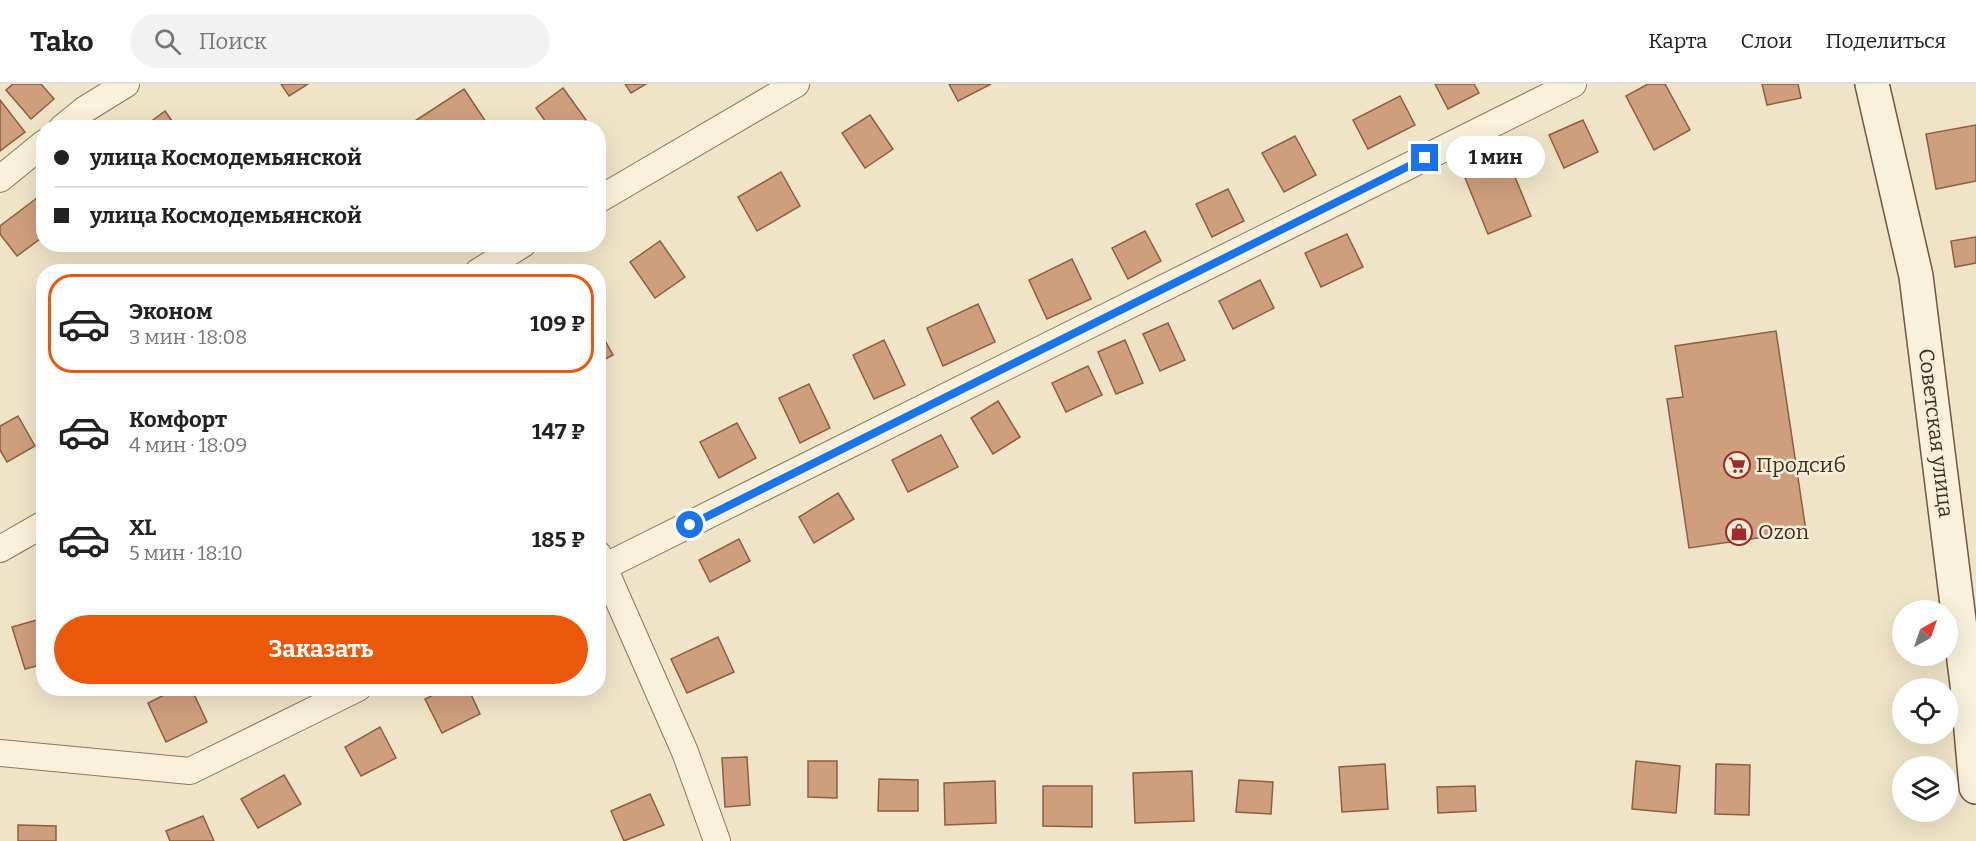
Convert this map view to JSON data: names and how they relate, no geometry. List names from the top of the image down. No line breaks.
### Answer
{"streets":{"main road":["Советская улица"]},"places":{"supermarket":["Продсиб"],"shop":["Ozon"]},"north":"top right","page":{"header":"Tako","search":"Поиск","nav":["Карта","Слои","Поделиться"],"banner":["улица Космодемьянской","улица Космодемьянской"],"bubble":"1 мин","list":[{"name":"Эконом","note":"3 мин · 18:08","value":"109 ₽"},{"name":"Комфорт","note":"4 мин · 18:09","value":"147 ₽"},{"name":"XL","note":"5 мин · 18:10","value":"185 ₽"}],"buttons":"Заказать"}}
